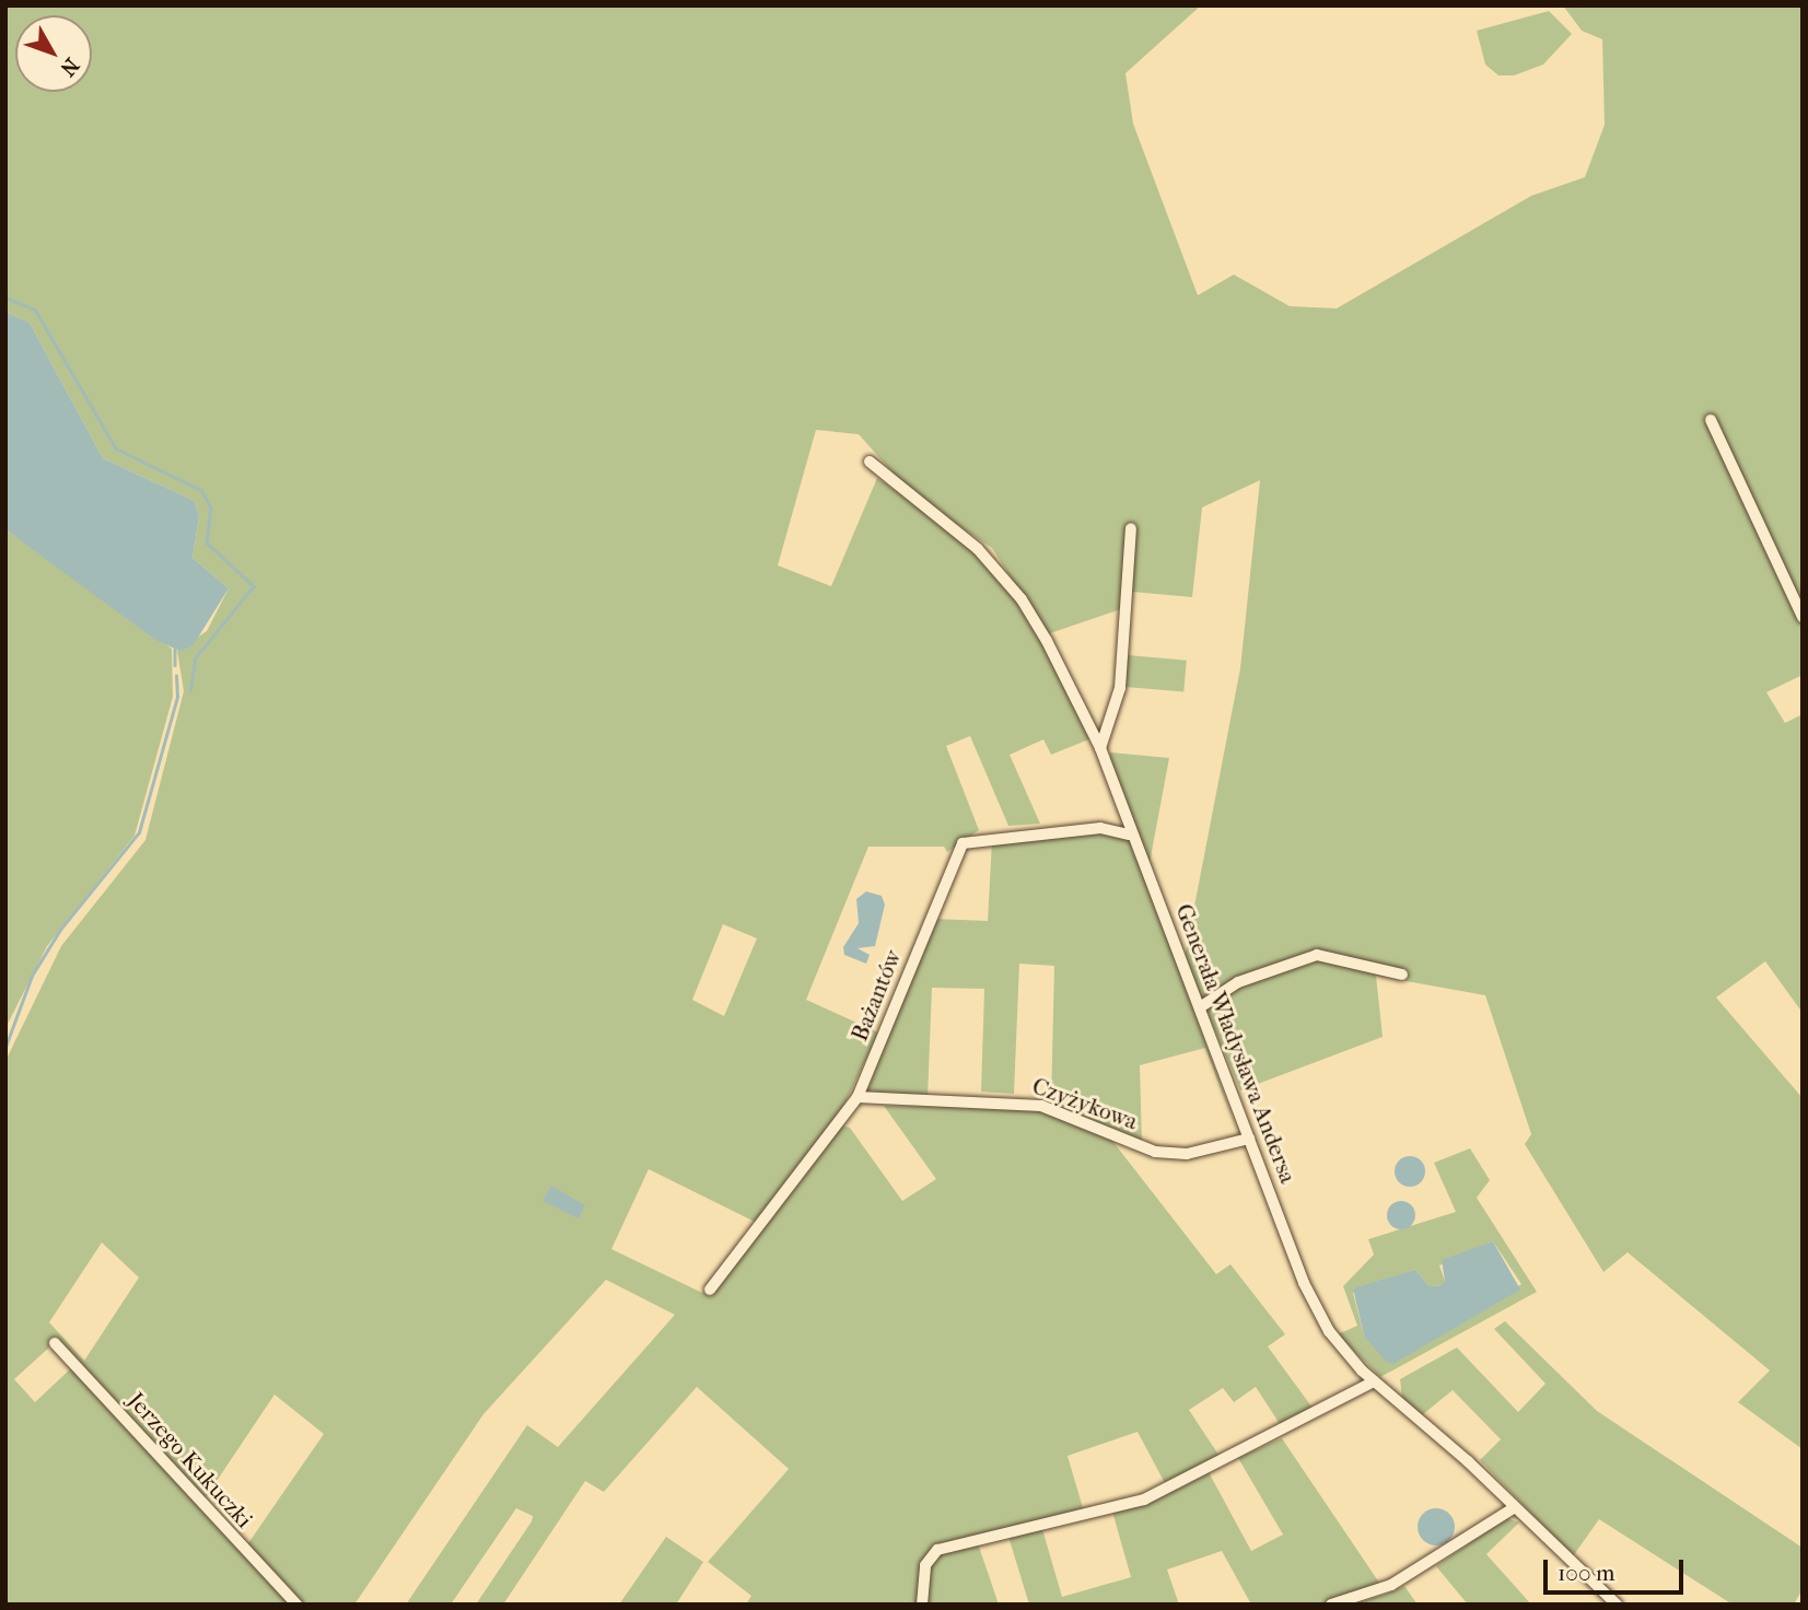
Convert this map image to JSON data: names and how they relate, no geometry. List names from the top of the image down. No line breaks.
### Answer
{"streets":{"street":["Bażantów","Generała Władysława Andersa","Czyżykowa","Jerzego Kukuczki"]},"crossings":[["Bażantów","Generała Władysława Andersa"],["Bażantów","Czyżykowa"],["Generała Władysława Andersa","Czyżykowa"]],"scale_bar":"100 m","north":"bottom right"}
